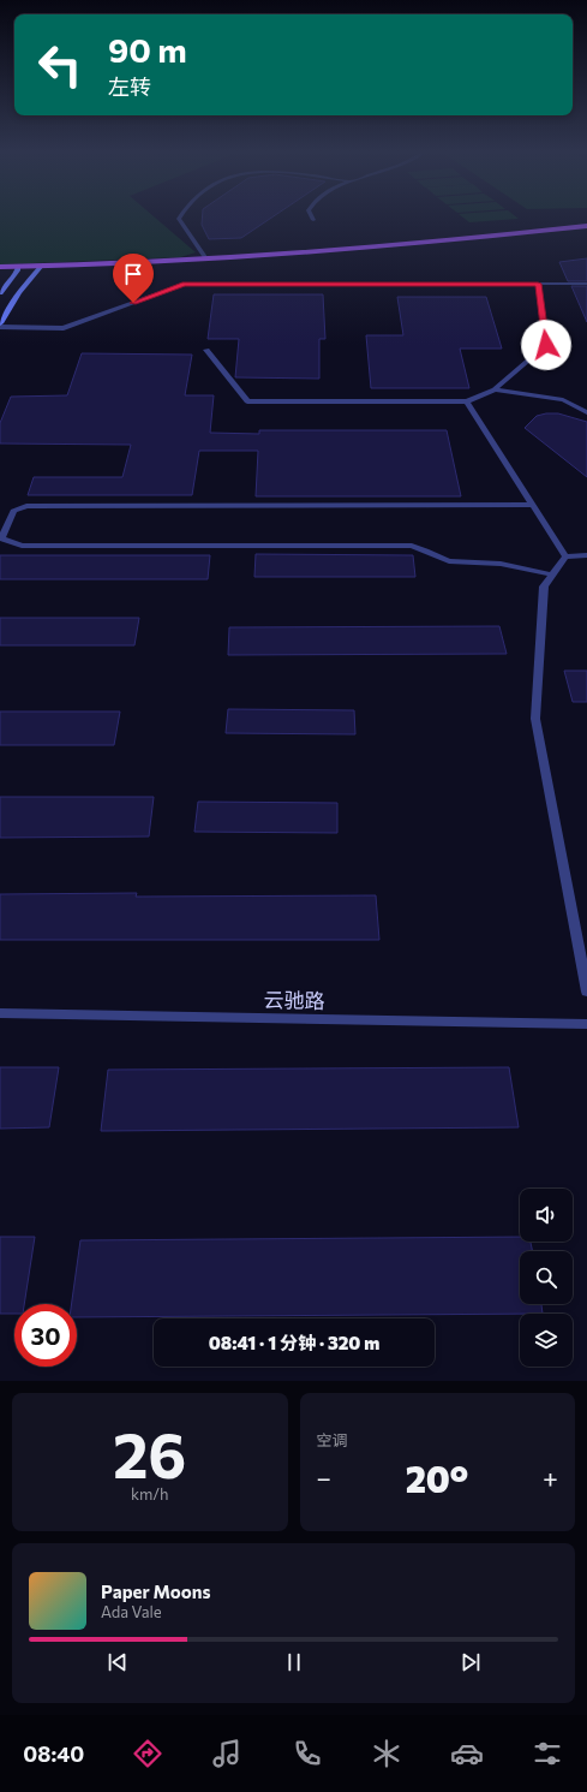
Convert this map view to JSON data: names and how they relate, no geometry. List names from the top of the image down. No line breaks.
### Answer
{"streets":{"street":["云驰路"]},"page":{"turn":["90 m","左转"],"limit":"30","trip":"08:41 · 1 分钟 · 320 m","tile":[["26","km/h"],"空调"],"heat":["−","20°","+"],"song":["Paper Moons","Ada Vale"],"tabs":"08:40"}}
